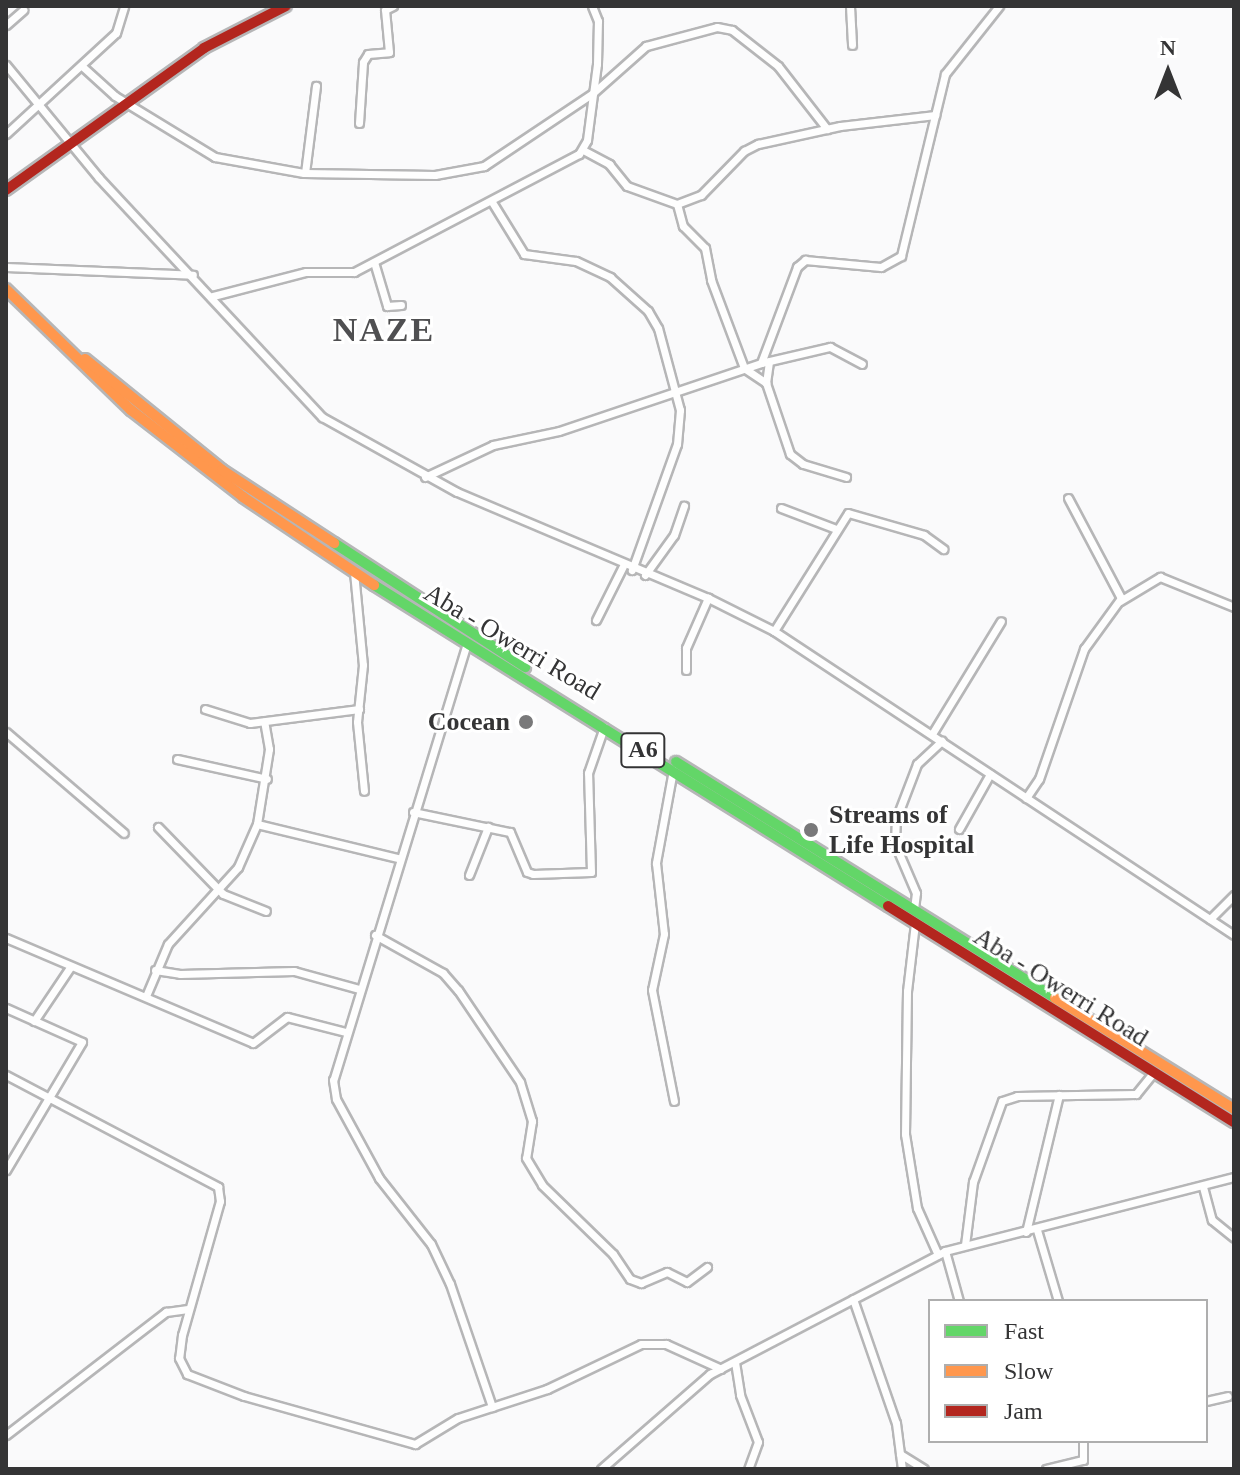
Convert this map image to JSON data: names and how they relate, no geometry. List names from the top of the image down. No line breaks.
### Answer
{"streets":{"main road":["Aba - Owerri Road","A6"]},"districts":["NAZE"],"places":["Cocean","Streams of Life Hospital"],"legend":["Fast","Slow","Jam"],"north":"top"}
